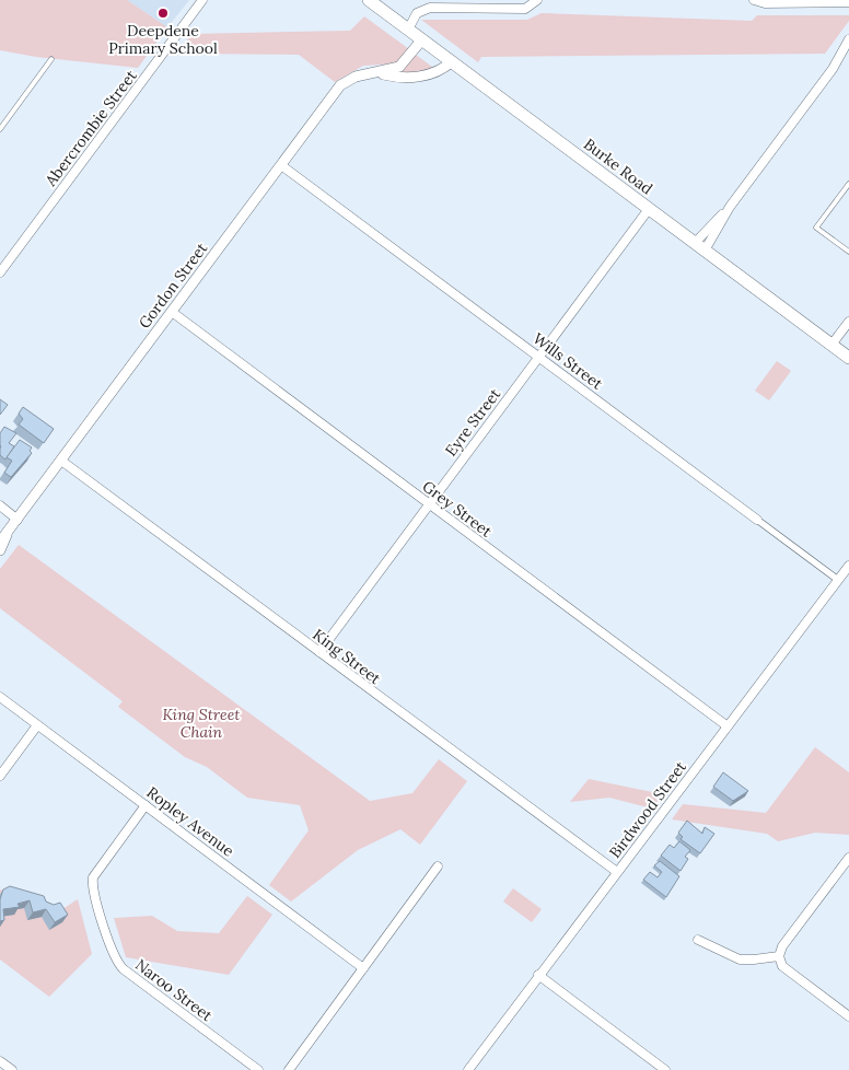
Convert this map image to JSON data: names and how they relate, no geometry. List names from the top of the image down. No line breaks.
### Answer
{"streets":{"main road":["Burke Road"],"street":["Abercrombie Street","Gordon Street","Wills Street","Eyre Street","Grey Street","King Street","Birdwood Street","Ropley Avenue","Naroo Street"]},"crossings":[["Burke Road","Gordon Street"],["Burke Road","Eyre Street"],["Gordon Street","Wills Street"],["Gordon Street","Grey Street"],["Gordon Street","King Street"],["Wills Street","Eyre Street"],["Wills Street","Birdwood Street"],["Eyre Street","Grey Street"],["Eyre Street","King Street"],["Grey Street","Birdwood Street"],["King Street","Birdwood Street"],["Ropley Avenue","Naroo Street"]],"parks":["King Street Chain"],"places":["Deepdene Primary School"]}
